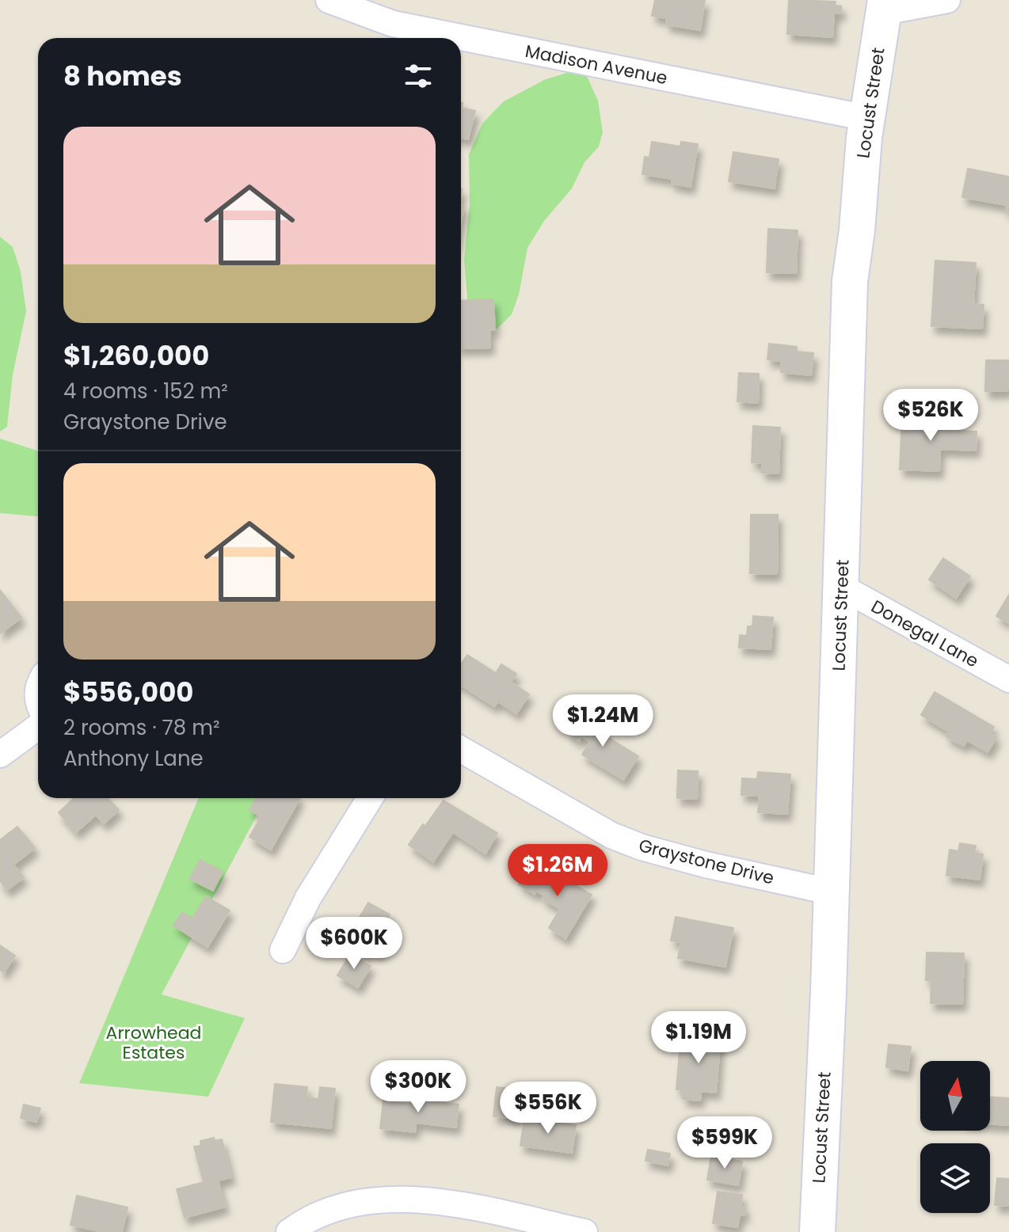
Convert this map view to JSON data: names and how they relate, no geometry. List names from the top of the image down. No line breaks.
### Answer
{"streets":{"main road":["Locust Street"],"street":["Madison Avenue","Donegal Lane","Graystone Drive"]},"crossings":[["Madison Avenue","Locust Street"],["Locust Street","Donegal Lane"],["Locust Street","Graystone Drive"]],"parks":["Arrowhead Estates"],"north":"top","page":{"heading":"8 homes","list":[{"name":"$1,260,000","note":"4 rooms · 152 m² · Graystone Drive"},{"name":"$556,000","note":"2 rooms · 78 m² · Anthony Lane"}],"price":["$526K","$1.24M","$1.26M","$600K","$1.19M","$300K","$556K","$599K"]}}
